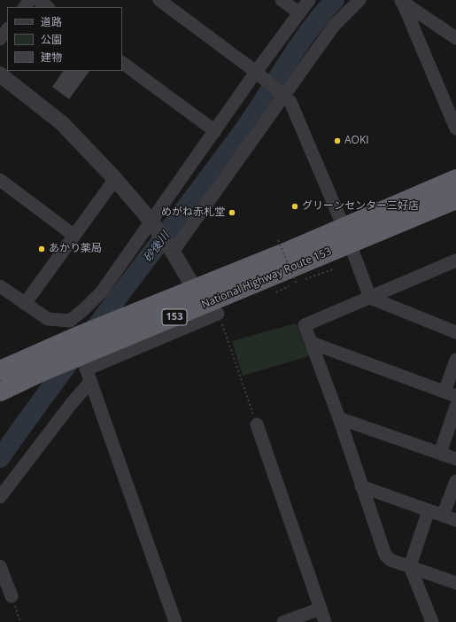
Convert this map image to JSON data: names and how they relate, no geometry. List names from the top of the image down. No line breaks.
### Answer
{"streets":{"highway":["National Highway Route 153","153"]},"water":["砂後川"],"places":["AOKI","グリーンセンター三好店","めがね赤札堂","あかり薬局"],"legend":["道路","公園","建物"]}
